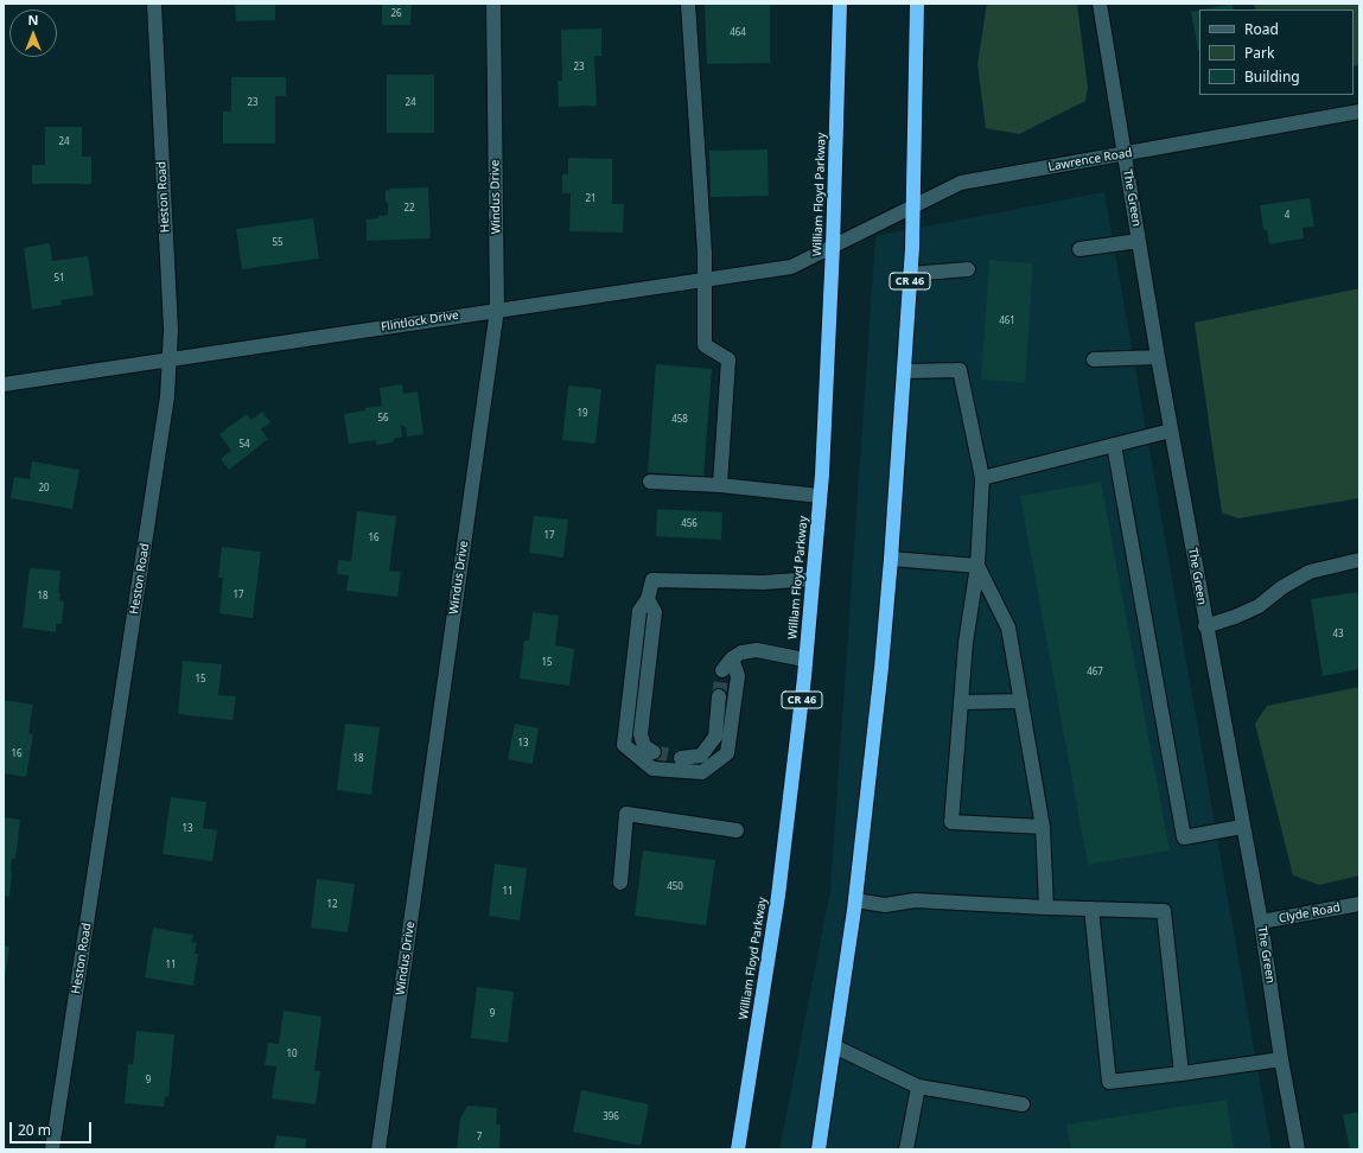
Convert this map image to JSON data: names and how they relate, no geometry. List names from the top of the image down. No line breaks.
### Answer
{"streets":{"highway":["William Floyd Parkway","CR 46"],"street":["Lawrence Road","Heston Road","Windus Drive","The Green","Flintlock Drive","Clyde Road"]},"crossings":[["Lawrence Road","William Floyd Parkway"],["Lawrence Road","The Green"],["Lawrence Road","CR 46"],["Lawrence Road","Flintlock Drive"],["William Floyd Parkway","Flintlock Drive"],["Heston Road","Flintlock Drive"],["Windus Drive","Flintlock Drive"],["The Green","Clyde Road"]],"house_numbers":["26","464","23","23","24","24","21","22","4","55","51","461","19","56","458","54","20","456","17","16","17","18","43","15","467","15","13","16","18","13","450","11","12","11","9","10","9","396","7"],"legend":["Road","Park","Building"],"scale_bar":"20 m","north":"top"}
